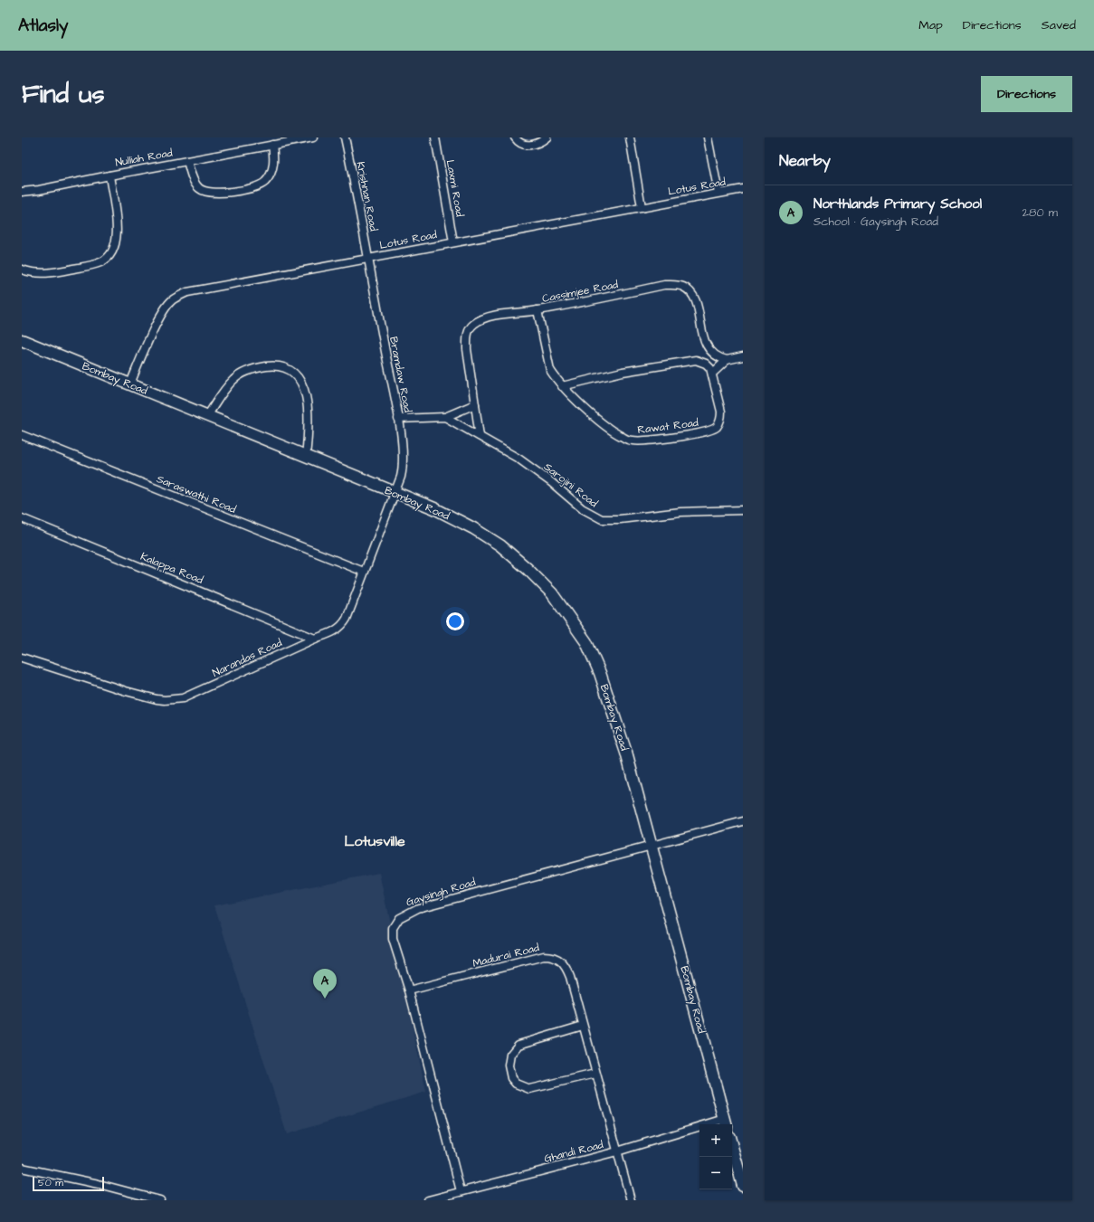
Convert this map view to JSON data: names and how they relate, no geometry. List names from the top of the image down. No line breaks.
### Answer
{"streets":{"street":["Nulliah Road","Lotus Road","Laxmi Road","Krishnan Road","Cassimjee Road","Bramdaw Road","Bombay Road","Rawat Road","Sarojini Road","Saraswathi Road","Kalappa Road","Narandas Road","Gaysingh Road","Madurai Road","Ghandi Road"]},"crossings":[["Lotus Road","Laxmi Road"],["Lotus Road","Krishnan Road"],["Lotus Road","Bramdaw Road"],["Lotus Road","Bombay Road"],["Krishnan Road","Bramdaw Road"],["Cassimjee Road","Rawat Road"],["Cassimjee Road","Sarojini Road"],["Bramdaw Road","Bombay Road"],["Bramdaw Road","Narandas Road"],["Bombay Road","Narandas Road"],["Bombay Road","Gaysingh Road"],["Bombay Road","Ghandi Road"],["Saraswathi Road","Narandas Road"],["Kalappa Road","Narandas Road"],["Gaysingh Road","Madurai Road"],["Gaysingh Road","Ghandi Road"],["Madurai Road","Ghandi Road"]],"districts":["Lotusville"],"scale_bar":"50 m","page":{"header":"Atlasly","nav":["Map","Directions","Saved"],"buttons":"Directions","title":"Find us","heading":"Nearby","list":[{"mark":"A","name":"Northlands Primary School","note":"School · Gaysingh Road","value":"280 m"}],"pins":"A","map_buttons":["+","−"],"scale":"50 m"}}
